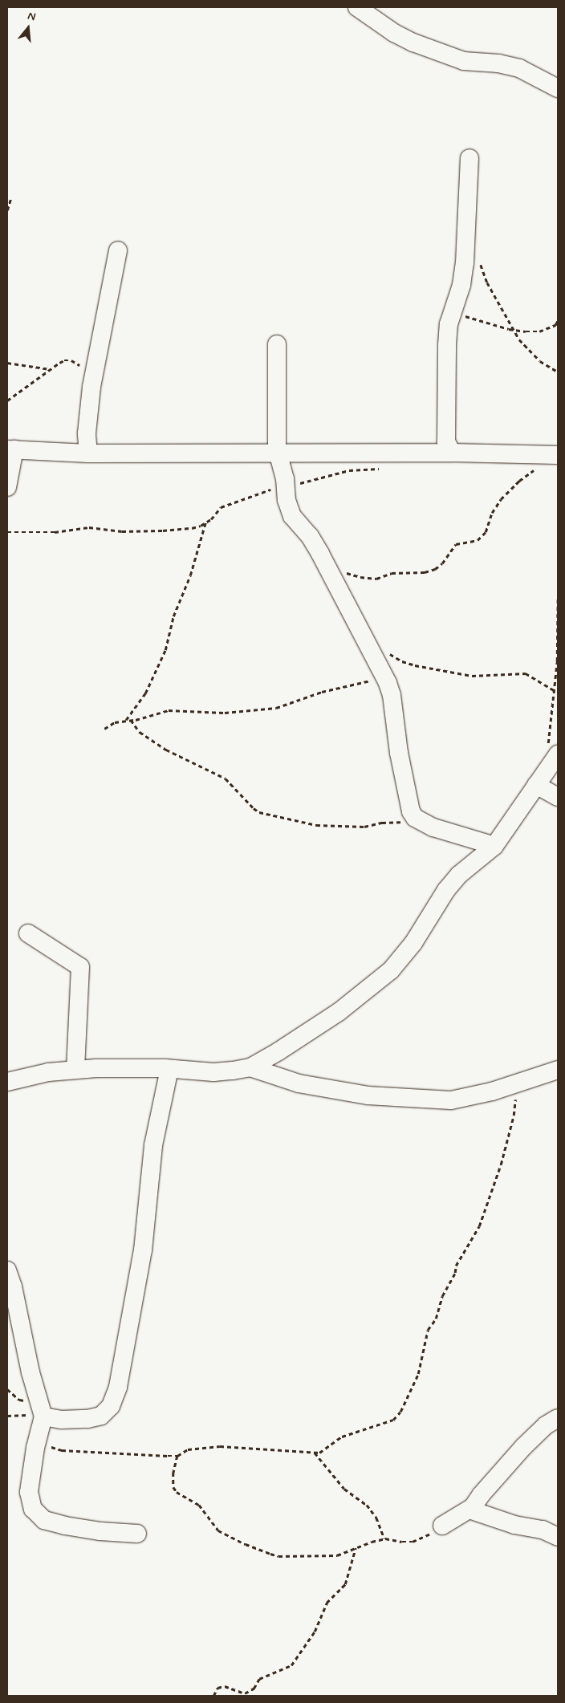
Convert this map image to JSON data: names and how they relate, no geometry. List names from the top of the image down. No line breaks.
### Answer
{"north":"top"}
